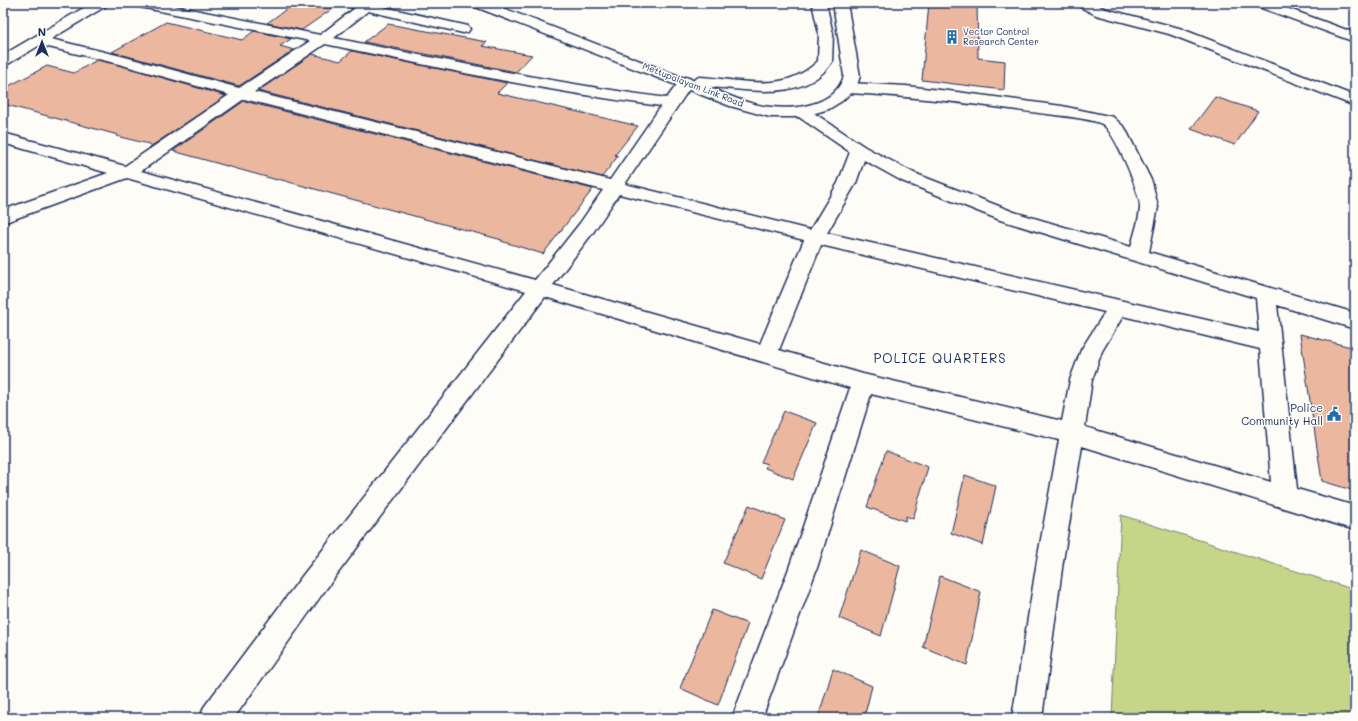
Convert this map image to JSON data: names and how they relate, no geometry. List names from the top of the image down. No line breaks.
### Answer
{"streets":{"street":["Mettupalayam Link Road"]},"districts":["POLICE QUARTERS"],"places":{"building":["Vector Control Research Center"],"public building":["Police Community Hall"]},"north":"top"}
